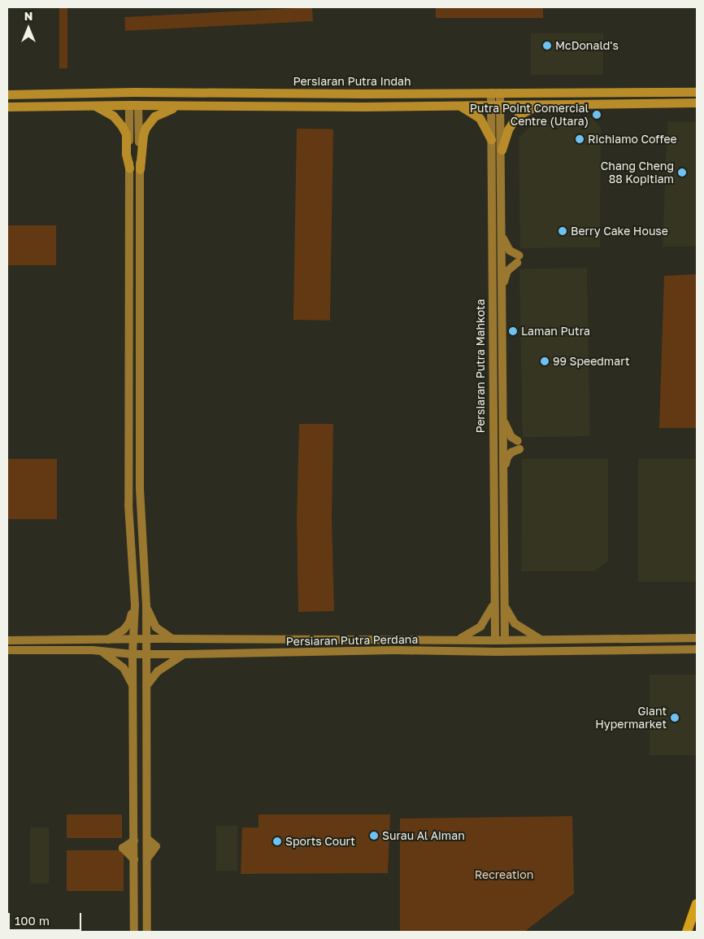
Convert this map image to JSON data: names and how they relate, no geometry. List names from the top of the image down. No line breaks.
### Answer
{"streets":{"main road":["Persiaran Putra Indah"],"street":["Persiaran Putra Mahkota","Persiaran Putra Perdana"]},"crossings":[["Persiaran Putra Indah","Persiaran Putra Mahkota"],["Persiaran Putra Mahkota","Persiaran Putra Perdana"]],"parks":["Recreation"],"places":["McDonald's","Putra Point Comercial Centre (Utara)","Richiamo Coffee","Chang Cheng 88 Kopitiam","Berry Cake House","Laman Putra","99 Speedmart","Giant Hypermarket","Surau Al Aiman","Sports Court"],"scale_bar":"100 m","north":"top"}
